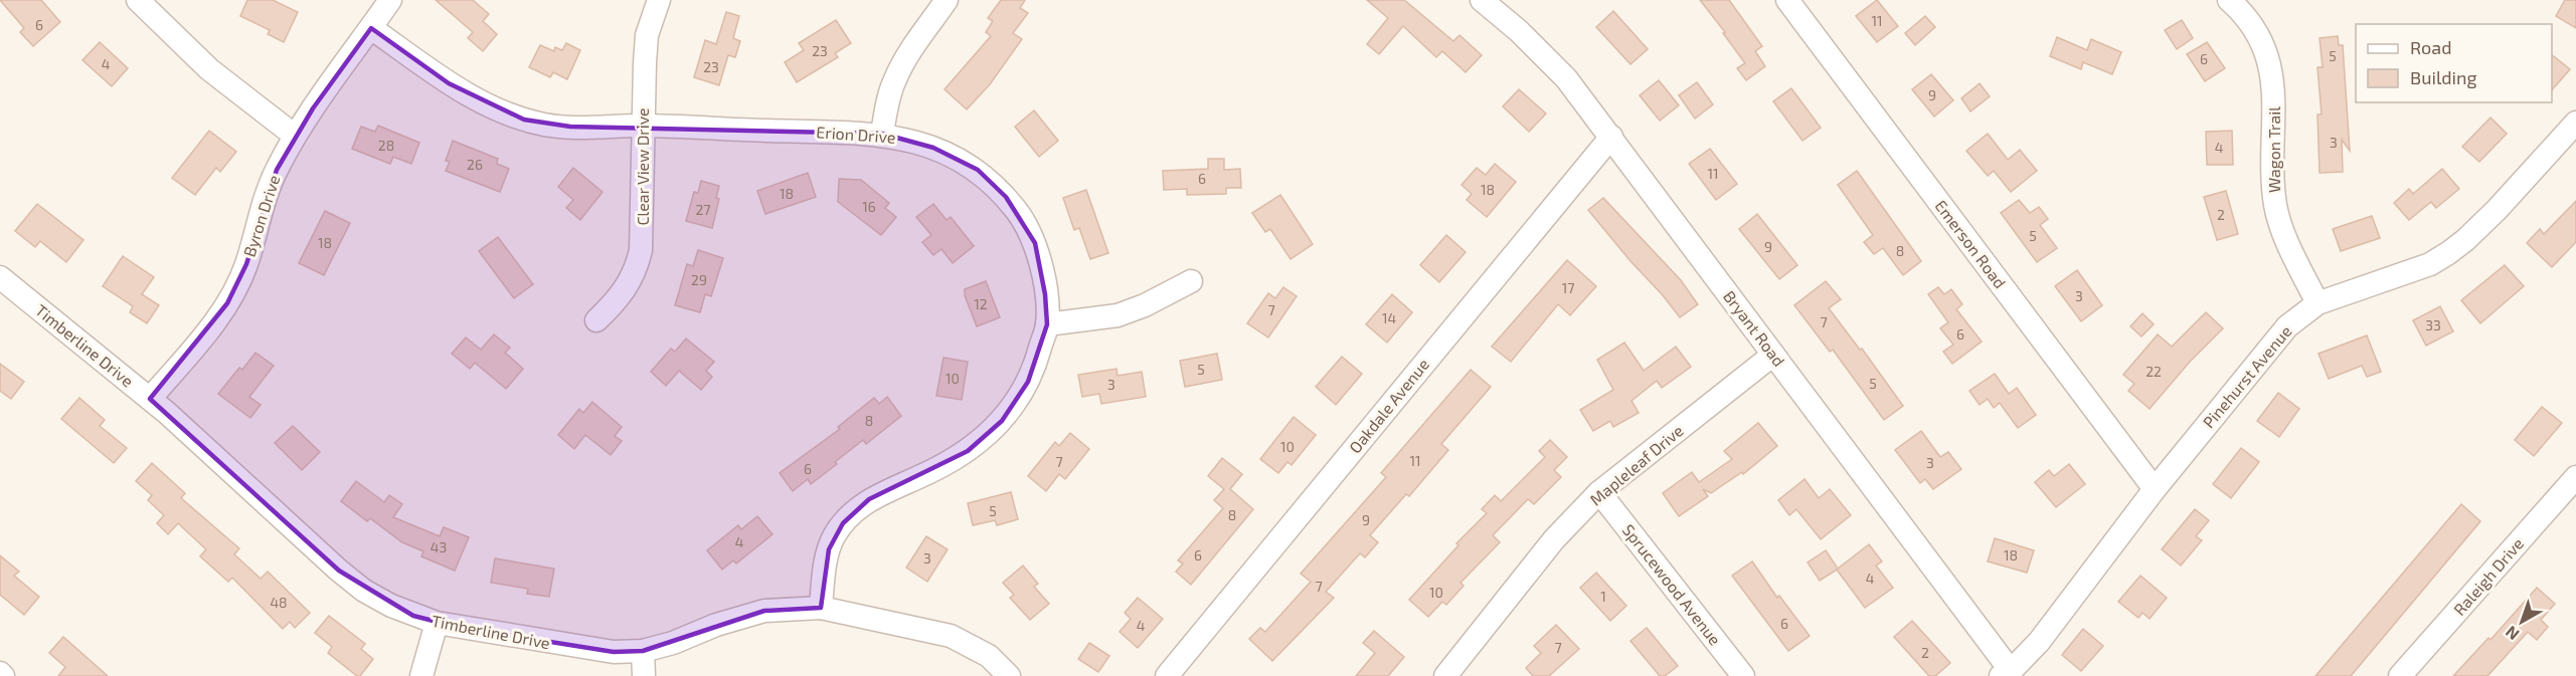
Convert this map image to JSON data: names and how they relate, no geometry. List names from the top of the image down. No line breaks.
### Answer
{"streets":{"street":["Erion Drive","Wagon Trail","Clear View Drive","Byron Drive","Emerson Road","Bryant Road","Timberline Drive","Pinehurst Avenue","Oakdale Avenue","Mapleleaf Drive","Raleigh Drive","Sprucewood Avenue"]},"crossings":[["Erion Drive","Clear View Drive"],["Erion Drive","Byron Drive"],["Erion Drive","Timberline Drive"],["Wagon Trail","Pinehurst Avenue"],["Byron Drive","Timberline Drive"],["Emerson Road","Pinehurst Avenue"],["Bryant Road","Pinehurst Avenue"],["Bryant Road","Oakdale Avenue"],["Bryant Road","Mapleleaf Drive"],["Mapleleaf Drive","Sprucewood Avenue"]],"house_numbers":["11","6","23","5","6","4","23","9","3","28","4","26","11","6","18","18","16","27","2","5","18","9","8","29","17","3","12","7","14","7","33","6","5","22","10","5","3","8","10","11","7","3","6","5","8","9","4","43","6","18","3","4","7","10","1","48","6","4","7","2"],"legend":["Road","Building"],"north":"bottom left"}
